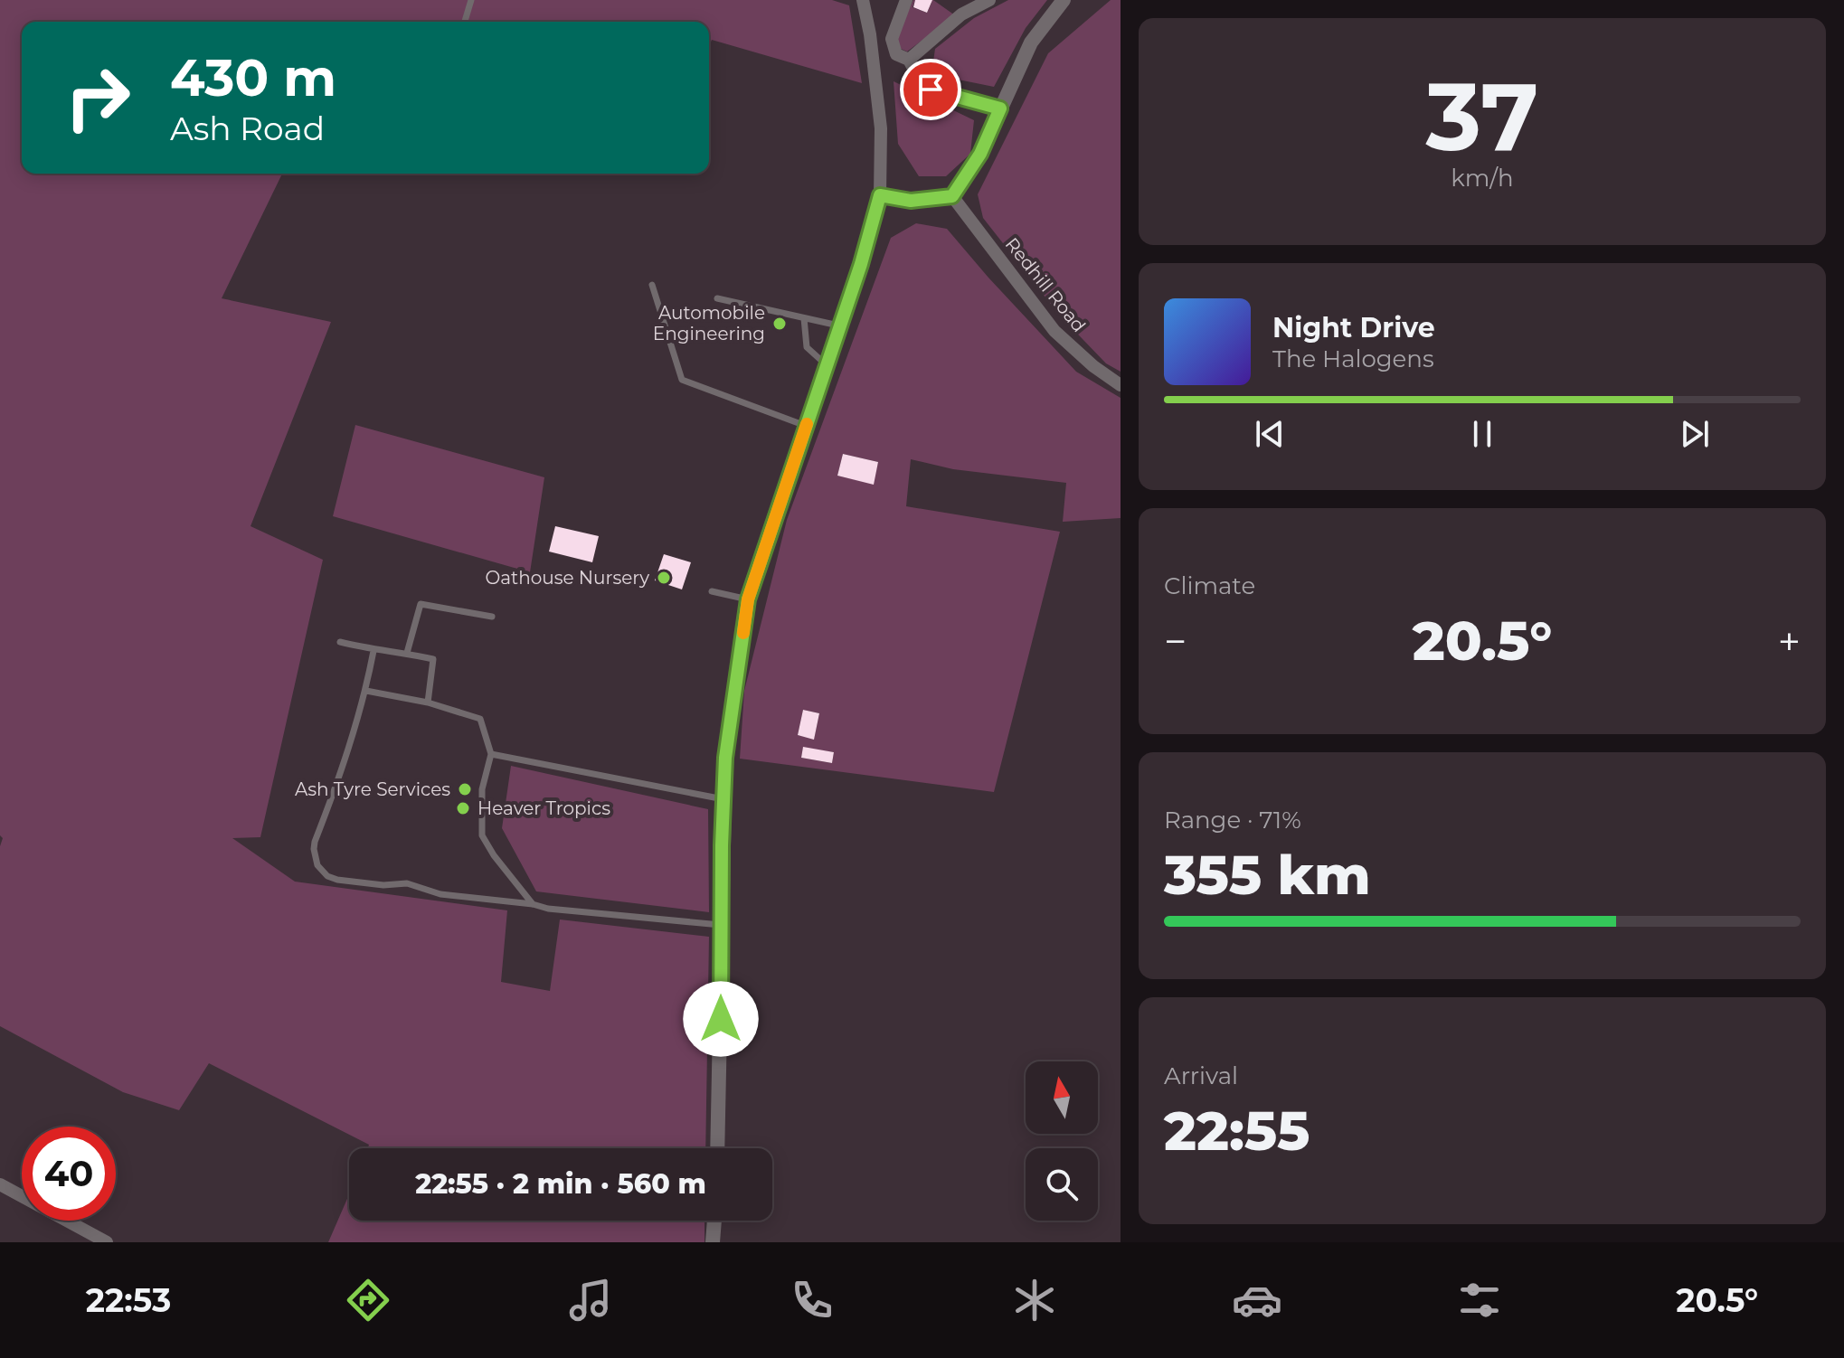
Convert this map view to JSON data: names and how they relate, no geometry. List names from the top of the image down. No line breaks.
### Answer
{"streets":{"street":["Redhill Road"]},"places":["Automobile Engineering","Oathouse Nursery","Ash Tyre Services","Heaver Tropics"],"north":"top","page":{"tile":[["37","km/h"],"Climate",["Range · 71%","355 km"],["Arrival","22:55"]],"turn":["430 m","Ash Road"],"song":["Night Drive","The Halogens"],"heat":["−","20.5°","+"],"limit":"40","trip":"22:55 · 2 min · 560 m","tabs":["22:53","20.5°"]}}
